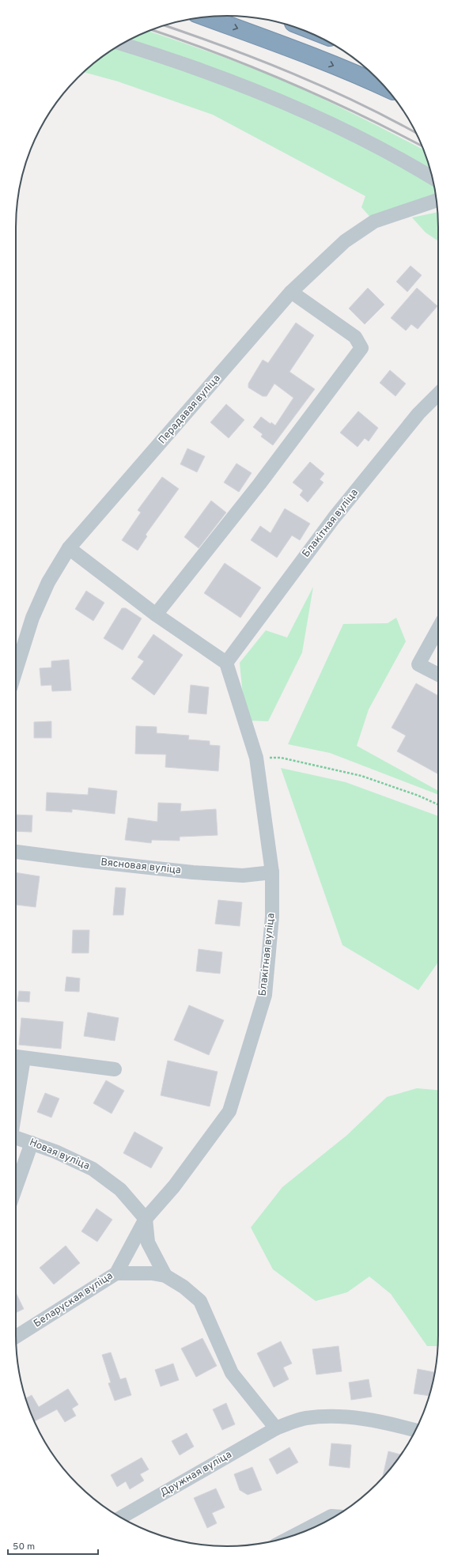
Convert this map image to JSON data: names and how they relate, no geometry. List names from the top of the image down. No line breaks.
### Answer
{"streets":{"street":["Перадавая вуліца","Блакітная вуліца","Вясновая вуліца","Новая вуліца","Беларуская вуліца","Дружная вуліца"]},"crossings":[["Блакітная вуліца","Вясновая вуліца"],["Блакітная вуліца","Новая вуліца"],["Блакітная вуліца","Беларуская вуліца"],["Новая вуліца","Беларуская вуліца"]],"scale_bar":"50 m"}
